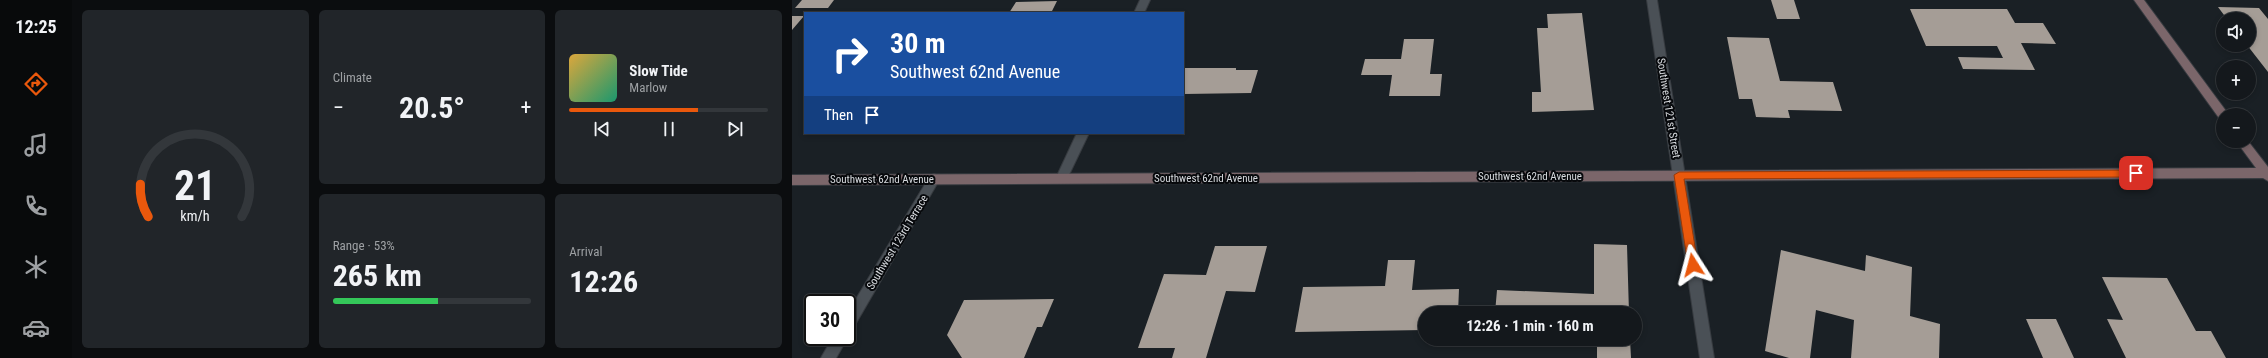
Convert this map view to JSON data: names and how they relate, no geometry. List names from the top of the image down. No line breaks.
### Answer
{"streets":{"street":["Southwest 121st Street","Southwest 62nd Avenue","Southwest 123rd Terrace"]},"crossings":[["Southwest 121st Street","Southwest 62nd Avenue"],["Southwest 62nd Avenue","Southwest 123rd Terrace"]],"page":{"tabs":"12:25","tile":["Climate",["Range · 53%","265 km"],["Arrival","12:26"]],"map_buttons":["+","−"],"turn":["30 m","Southwest 62nd Avenue"],"song":["Slow Tide","Marlow"],"heat":["−","20.5°","+"],"then":"Then","limit":"30","trip":"12:26 · 1 min · 160 m","gauge":["21","km/h"]}}
